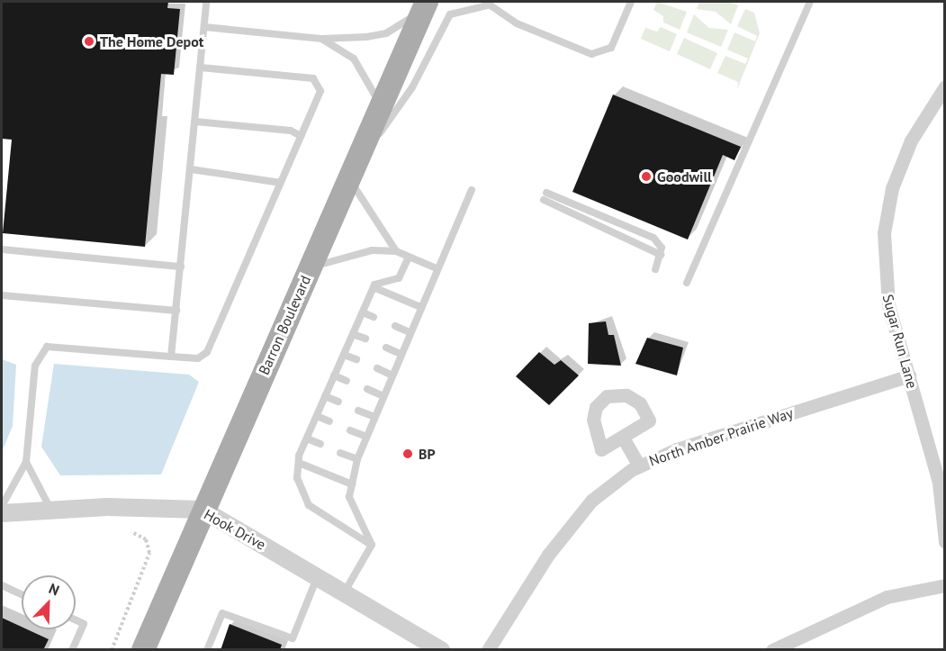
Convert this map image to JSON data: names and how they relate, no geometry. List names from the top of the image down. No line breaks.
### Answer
{"streets":{"main road":["Barron Boulevard"],"street":["Sugar Run Lane","North Amber Prairie Way","Hook Drive"]},"crossings":[["Barron Boulevard","Hook Drive"],["Sugar Run Lane","North Amber Prairie Way"]],"places":["The Home Depot","Goodwill","BP"],"north":"top right"}
